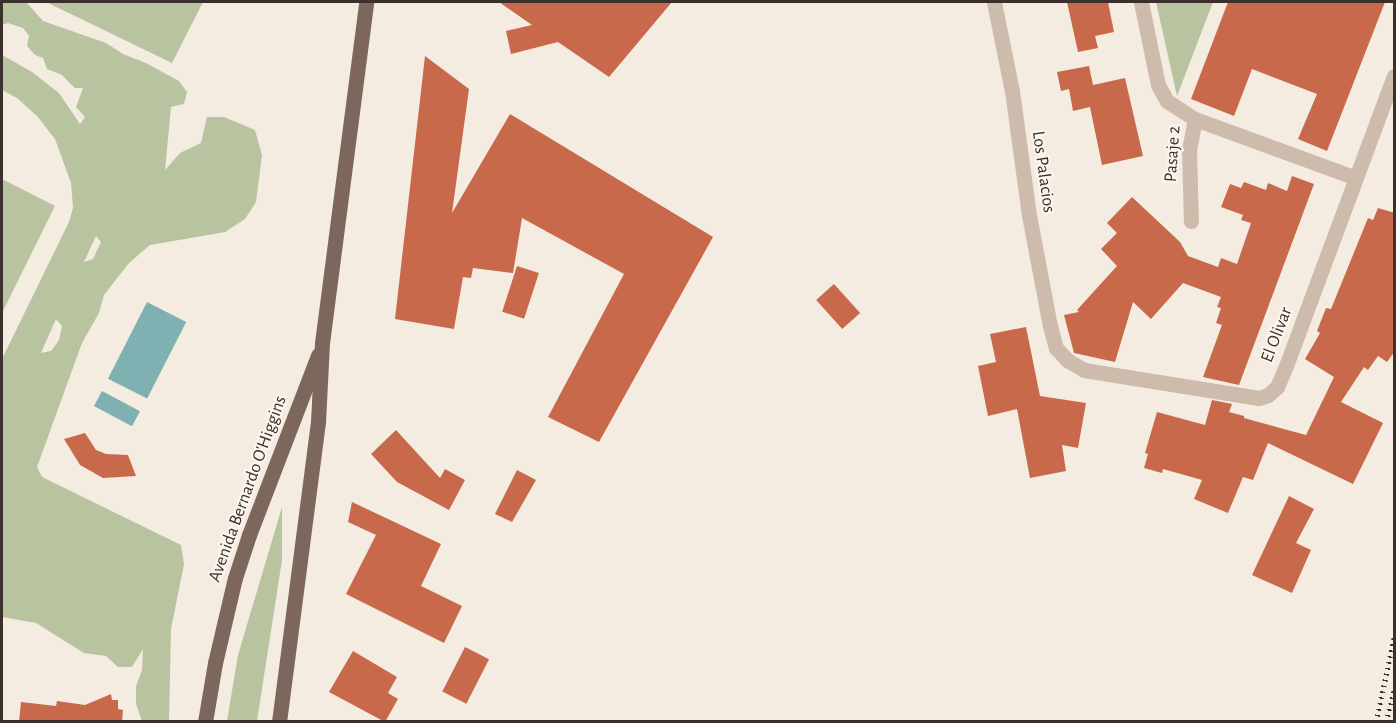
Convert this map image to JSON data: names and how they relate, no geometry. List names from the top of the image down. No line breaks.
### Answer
{"streets":{"main road":["Avenida Bernardo O'Higgins"],"street":["Pasaje 2","Los Palacios","El Olivar"]},"crossings":[["Los Palacios","El Olivar"]]}
